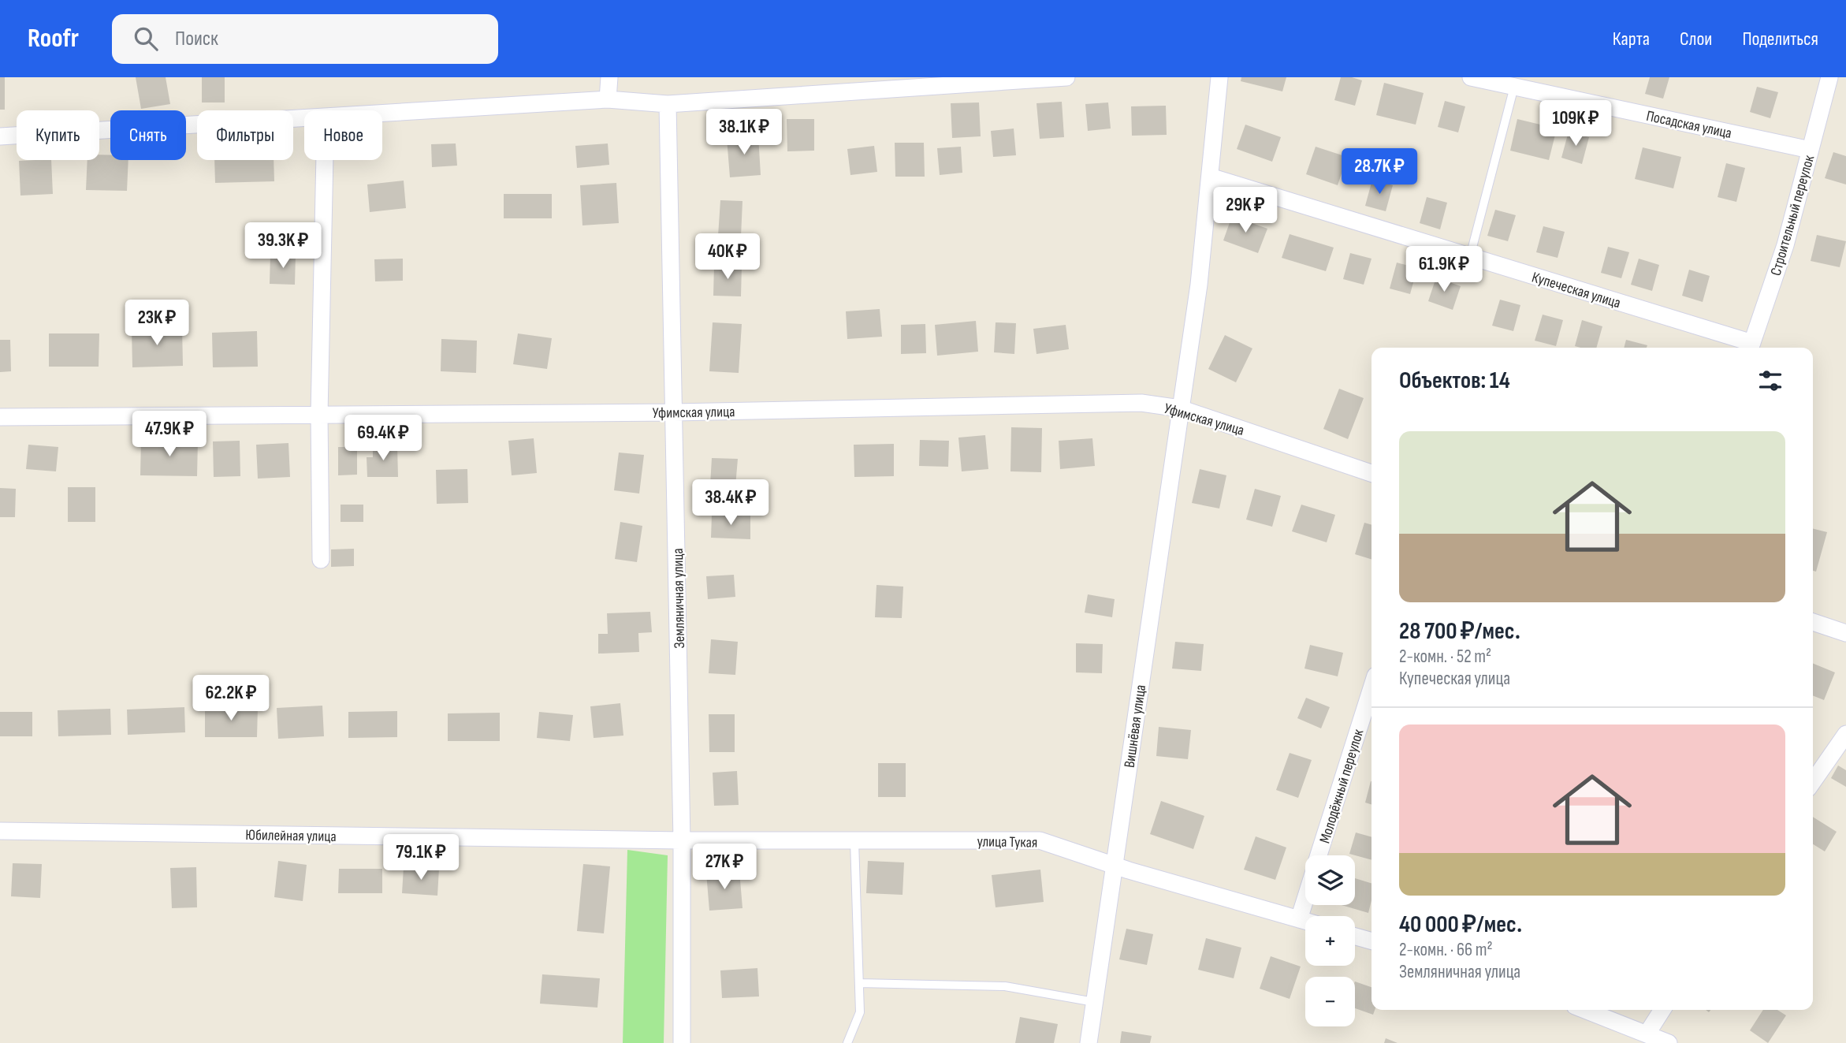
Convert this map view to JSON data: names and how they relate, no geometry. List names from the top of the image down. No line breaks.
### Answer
{"streets":{"street":["Посадская улица","Строительный переулок","Купеческая улица","Уфимская улица","Земляничная улица","Вишнёвая улица","Молодёжный переулок","Юбилейная улица","улица Тукая"]},"crossings":[["Посадская улица","Строительный переулок"],["Строительный переулок","Купеческая улица"],["Купеческая улица","Вишнёвая улица"],["Уфимская улица","Земляничная улица"],["Уфимская улица","Вишнёвая улица"],["Земляничная улица","Юбилейная улица"],["Земляничная улица","улица Тукая"],["Вишнёвая улица","улица Тукая"],["Молодёжный переулок","улица Тукая"],["Юбилейная улица","улица Тукая"]],"page":{"header":"Roofr","search":"Поиск","nav":["Карта","Слои","Поделиться"],"price":["109K ₽","38.1K ₽","28.7K ₽","29K ₽","39.3K ₽","40K ₽","61.9K ₽","23K ₽","47.9K ₽","69.4K ₽","38.4K ₽","62.2K ₽","79.1K ₽","27K ₽"],"chip":["Купить","Снять","Фильтры","Новое"],"heading":"Объектов: 14","list":[{"name":"28 700 ₽/мес.","note":"2-комн. · 52 m² · Купеческая улица"},{"name":"40 000 ₽/мес.","note":"2-комн. · 66 m² · Земляничная улица"}],"map_buttons":["+","−"]}}
